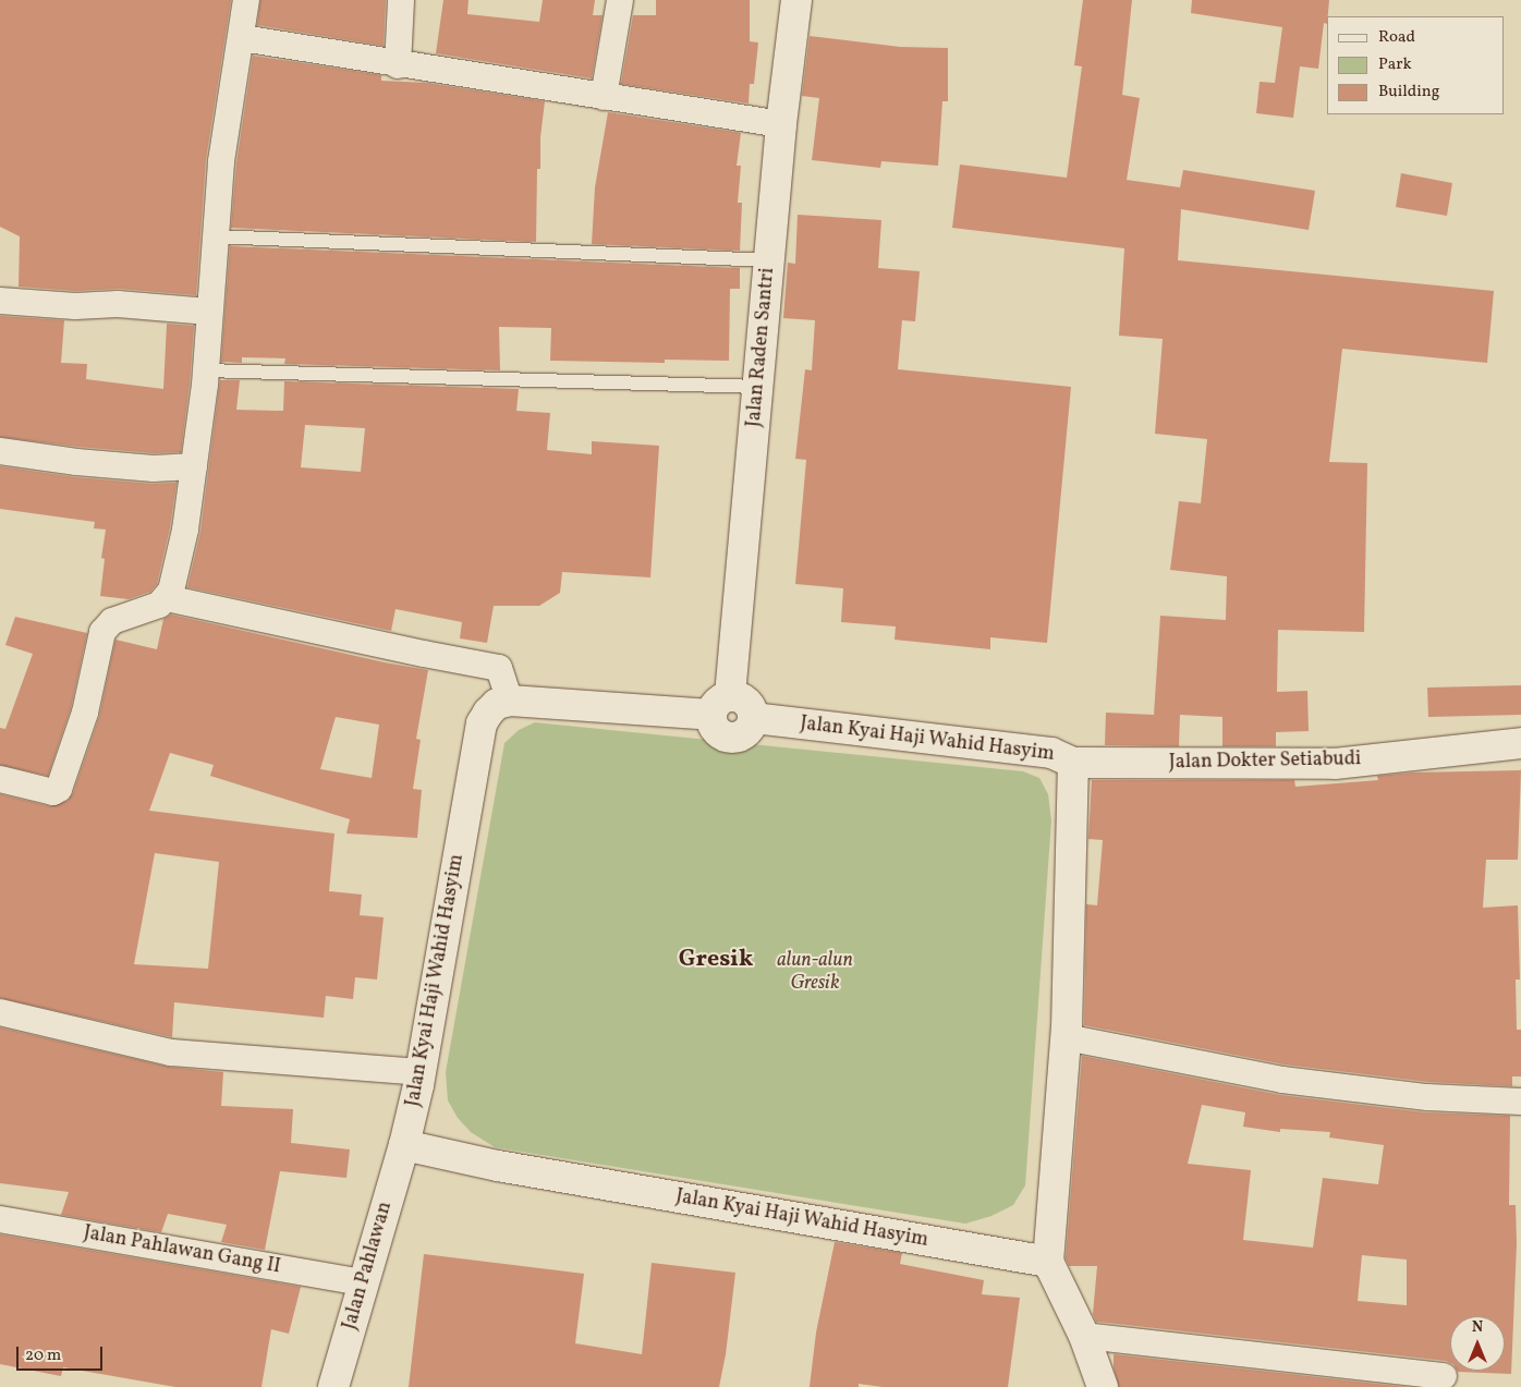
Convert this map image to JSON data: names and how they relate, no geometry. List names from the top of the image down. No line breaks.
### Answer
{"streets":{"street":["Jalan Raden Santri","Jalan Kyai Haji Wahid Hasyim","Jalan Dokter Setiabudi","Jalan Pahlawan Gang II","Jalan Pahlawan"]},"crossings":[["Jalan Raden Santri","Jalan Kyai Haji Wahid Hasyim"],["Jalan Kyai Haji Wahid Hasyim","Jalan Dokter Setiabudi"],["Jalan Kyai Haji Wahid Hasyim","Jalan Pahlawan"],["Jalan Pahlawan Gang II","Jalan Pahlawan"]],"districts":["Gresik"],"parks":["alun-alun Gresik"],"legend":["Road","Park","Building"],"scale_bar":"20 m","north":"top"}
